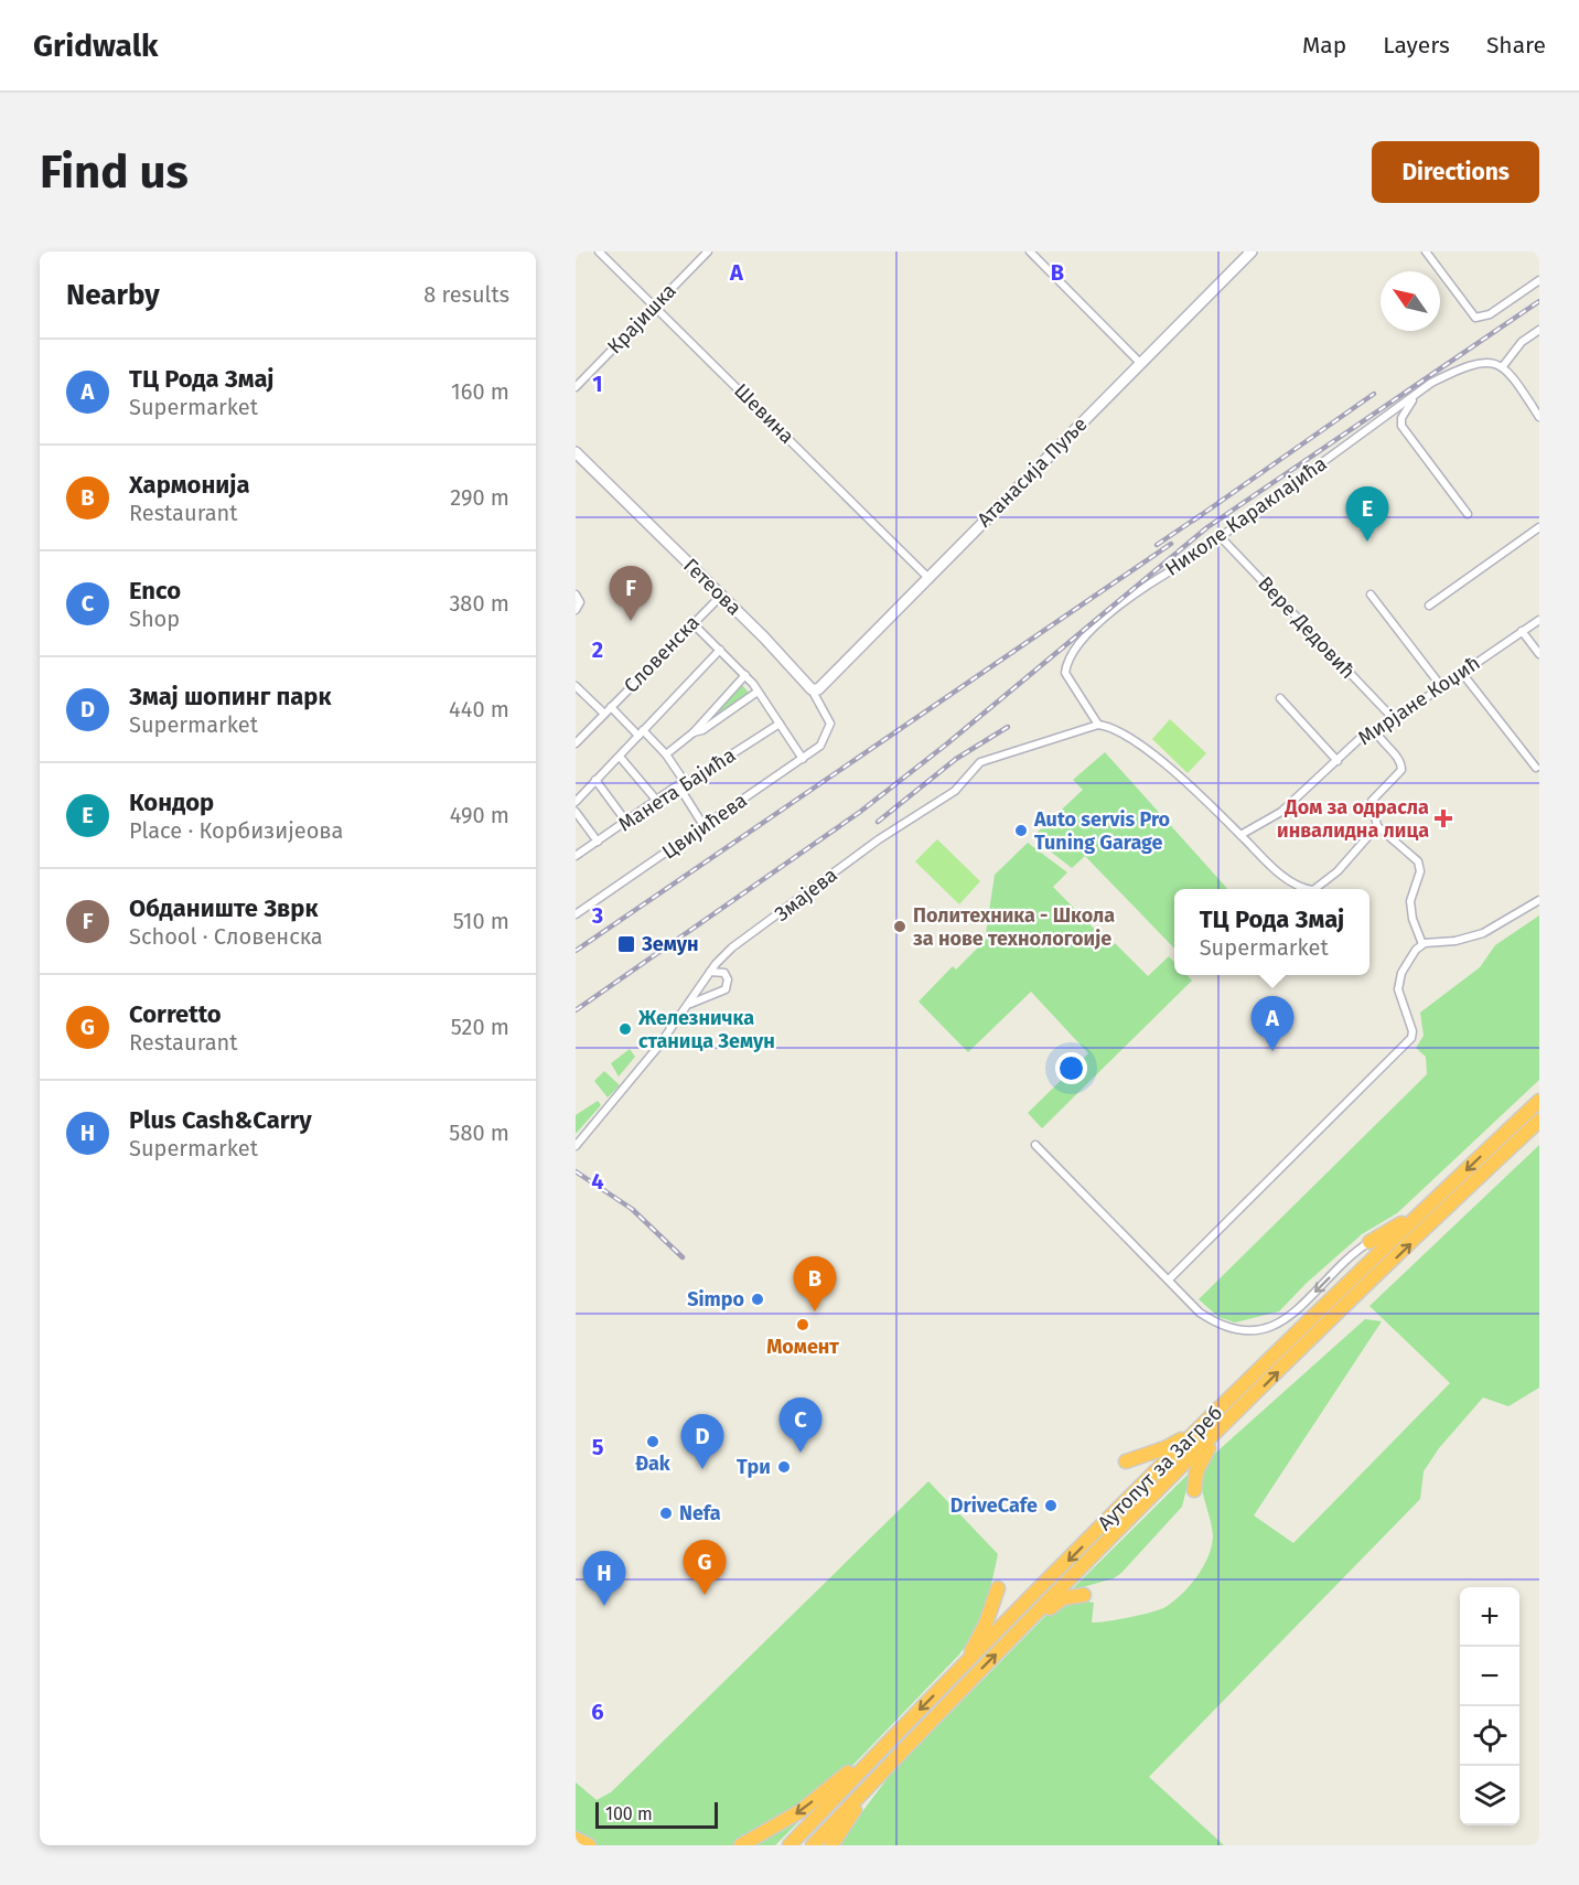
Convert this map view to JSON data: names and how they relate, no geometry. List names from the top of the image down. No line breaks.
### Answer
{"streets":{"highway":["Аутопут за Загреб"],"street":["Крајишка","Шевина","Атанасија Пуље","Николе Караклајића","Гетеова","Вере Дедовић","Словенска","Мирјане Коџић","Манета Бајића","Цвијићева","Змајева"]},"crossings":[["Крајишка","Шевина"],["Шевина","Атанасија Пуље"],["Атанасија Пуље","Гетеова"],["Николе Караклајића","Вере Дедовић"],["Николе Караклајића","Змајева"],["Гетеова","Словенска"],["Гетеова","Цвијићева"],["Вере Дедовић","Мирјане Коџић"]],"places":{"health":["Дом за одрасла инвалидна лица"],"other":["Auto servis Pro Tuning Garage","Политехника - Школа за нове технологоије","Железничка станица Земун","Simpo","Момент","Đak","Три","DriveCafe","Nefa"],"transit":["Земун"]},"scale_bar":"100 m","north":"top left","page":{"header":"Gridwalk","nav":["Map","Layers","Share"],"buttons":"Directions","title":"Find us","heading":["Nearby","8 results"],"list":[{"mark":"A","name":"ТЦ Рода Змај","note":"Supermarket","value":"160 m"},{"mark":"B","name":"Хармонија","note":"Restaurant","value":"290 m"},{"mark":"C","name":"Enco","note":"Shop","value":"380 m"},{"mark":"D","name":"Змај шопинг парк","note":"Supermarket","value":"440 m"},{"mark":"E","name":"Кондор","note":"Place · Корбизијеова","value":"490 m"},{"mark":"F","name":"Обданиште Зврк","note":"School · Словенска","value":"510 m"},{"mark":"G","name":"Corretto","note":"Restaurant","value":"520 m"},{"mark":"H","name":"Plus Cash&Carry","note":"Supermarket","value":"580 m"}],"pins":["E","F","A","B","C","D","G","H"],"popup":["ТЦ Рода Змај","Supermarket"],"map_buttons":["+","−"],"scale":"100 m"},"grid":{"columns":["A","B"],"rows":["1","2","3","4","5","6"]}}
